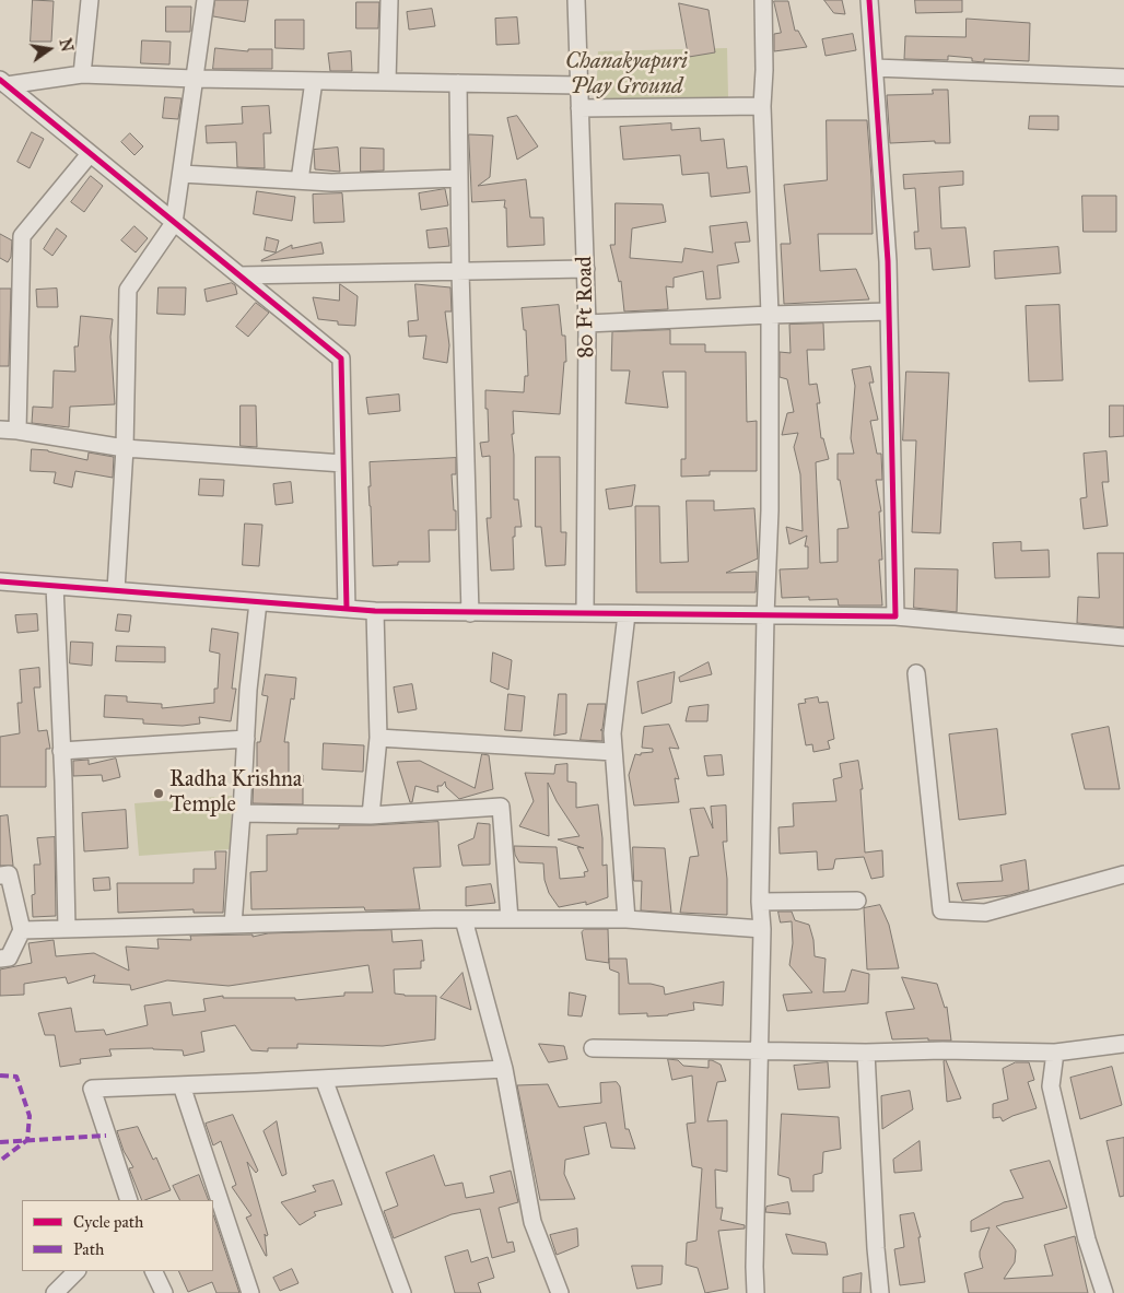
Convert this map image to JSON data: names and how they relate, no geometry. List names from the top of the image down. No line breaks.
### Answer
{"streets":{"street":["80 Ft Road"]},"parks":["Chanakyapuri Play Ground"],"places":["Radha Krishna Temple"],"legend":["Cycle path","Path"],"north":"right"}
